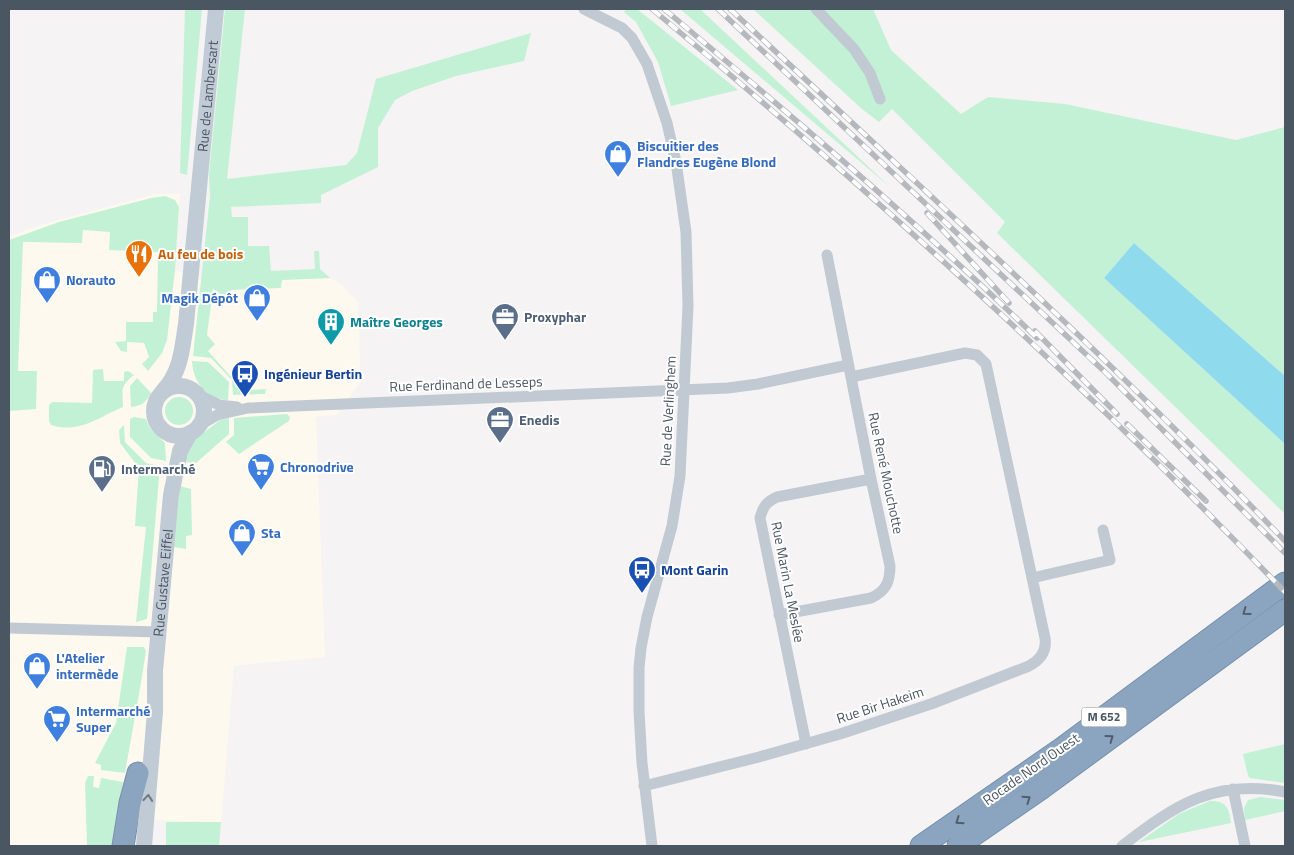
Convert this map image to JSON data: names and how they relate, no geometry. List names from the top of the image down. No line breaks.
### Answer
{"streets":{"highway":["M 652","Rocade Nord Ouest"],"main road":["Rue de Lambersart","Rue Gustave Eiffel"],"street":["Rue Ferdinand de Lesseps","Rue de Verlinghem","Rue René Mouchotte","Rue Marin La Meslée","Rue Bir Hakeim"]},"crossings":[["Rue Ferdinand de Lesseps","Rue de Verlinghem"],["Rue Ferdinand de Lesseps","Rue Gustave Eiffel"],["Rue de Verlinghem","Rue Bir Hakeim"],["Rue René Mouchotte","Rue Marin La Meslée"],["Rue René Mouchotte","Rue Bir Hakeim"],["Rue Marin La Meslée","Rue Bir Hakeim"]],"places":{"shop":["Biscuitier des Flandres Eugène Blond","Norauto","Magik Dépôt","Sta","L'Atelier intermède"],"restaurant":["Au feu de bois"],"office":["Proxyphar","Enedis"],"building":["Maître Georges"],"bus stop":["Ingénieur Bertin","Mont Garin"],"supermarket":["Chronodrive","Intermarché Super"],"fuel station":["Intermarché"]}}
